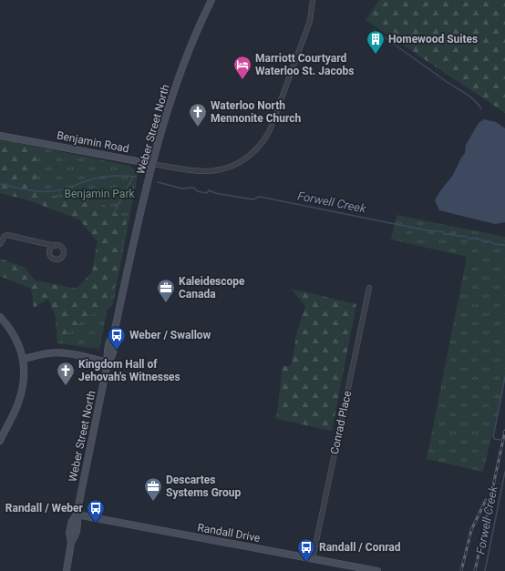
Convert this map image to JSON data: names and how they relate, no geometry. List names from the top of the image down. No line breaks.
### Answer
{"streets":{"street":["Weber Street North","Benjamin Road","Conrad Place","Randall Drive"]},"crossings":[["Weber Street North","Benjamin Road"],["Weber Street North","Randall Drive"],["Conrad Place","Randall Drive"]],"water":["Forwell Creek"],"parks":["Benjamin Park"],"places":{"building":["Homewood Suites"],"hotel":["Marriott Courtyard Waterloo St. Jacobs"],"church":["Waterloo North Mennonite Church","Kingdom Hall of Jehovah's Witnesses"],"office":["Kaleidescope Canada","Descartes Systems Group"],"bus stop":["Weber / Swallow","Randall / Weber","Randall / Conrad"]}}
